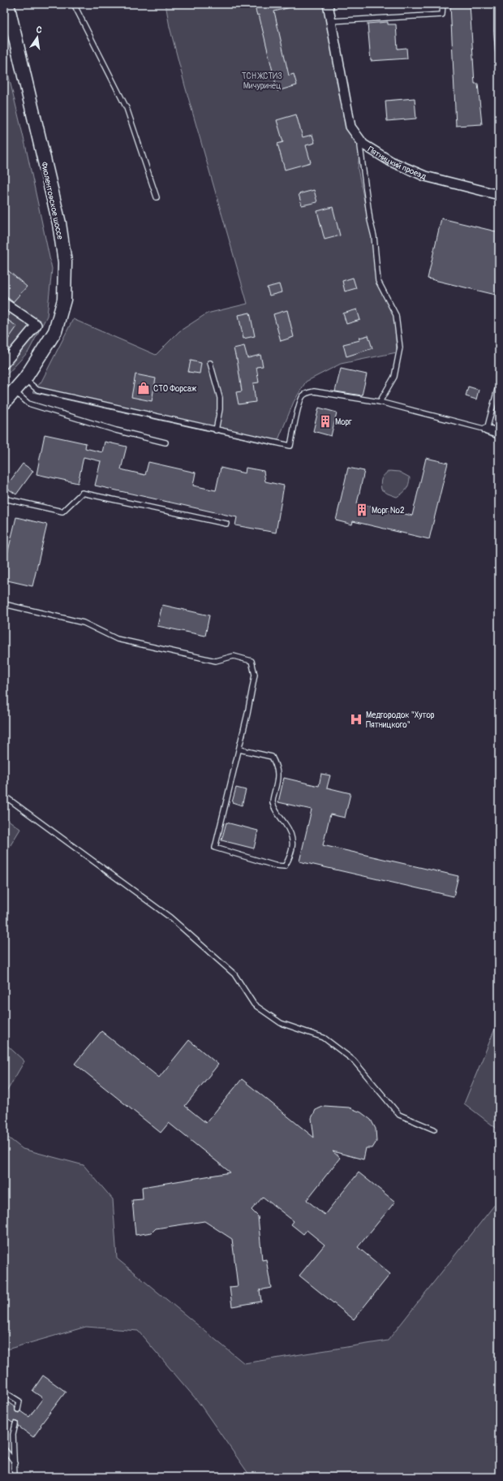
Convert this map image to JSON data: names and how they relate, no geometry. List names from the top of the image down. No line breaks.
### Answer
{"streets":{"main road":["Фиолентовское шоссе"],"street":["Пятницкий проезд"]},"parks":["ТСН ЖСТИЗ Мичуринец"],"places":{"shop":["СТО Форсаж"],"building":["Морг","Морг №2"],"hospital":["Медгородок \"Хутор Пятницкого\""]},"north":"top"}
